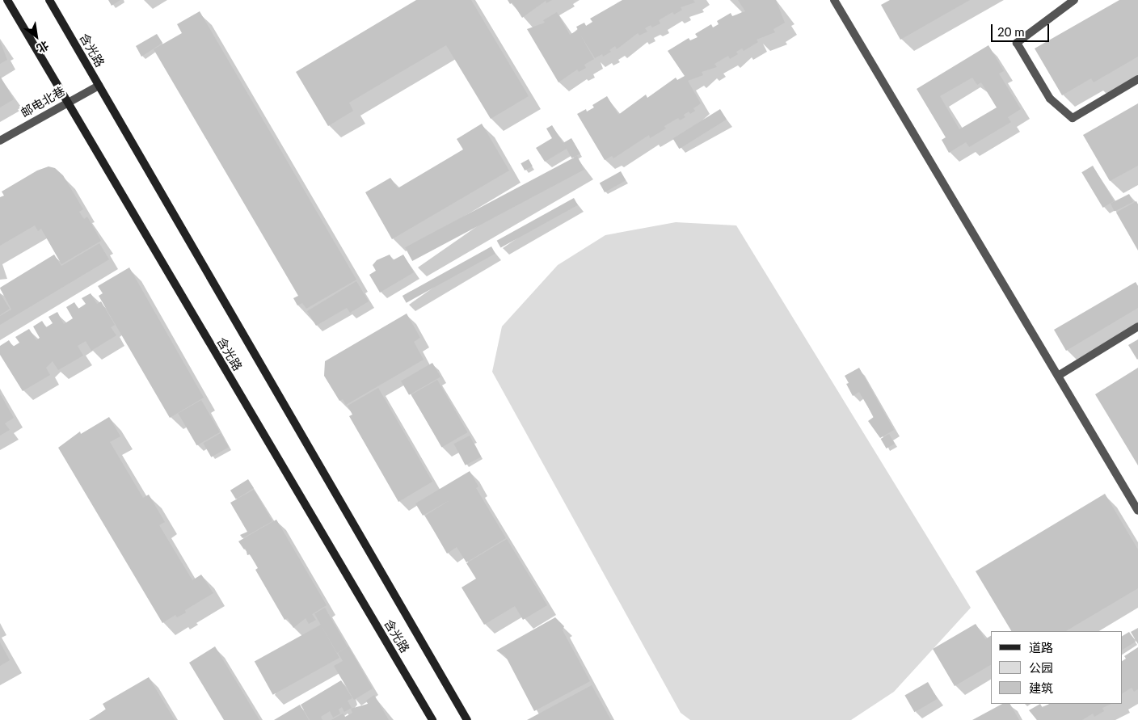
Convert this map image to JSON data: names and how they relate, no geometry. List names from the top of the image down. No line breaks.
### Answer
{"streets":{"main road":["含光路"],"street":["邮电北巷"]},"crossings":[["含光路","邮电北巷"]],"legend":["道路","公园","建筑"],"scale_bar":"20 m","north":"bottom right"}
